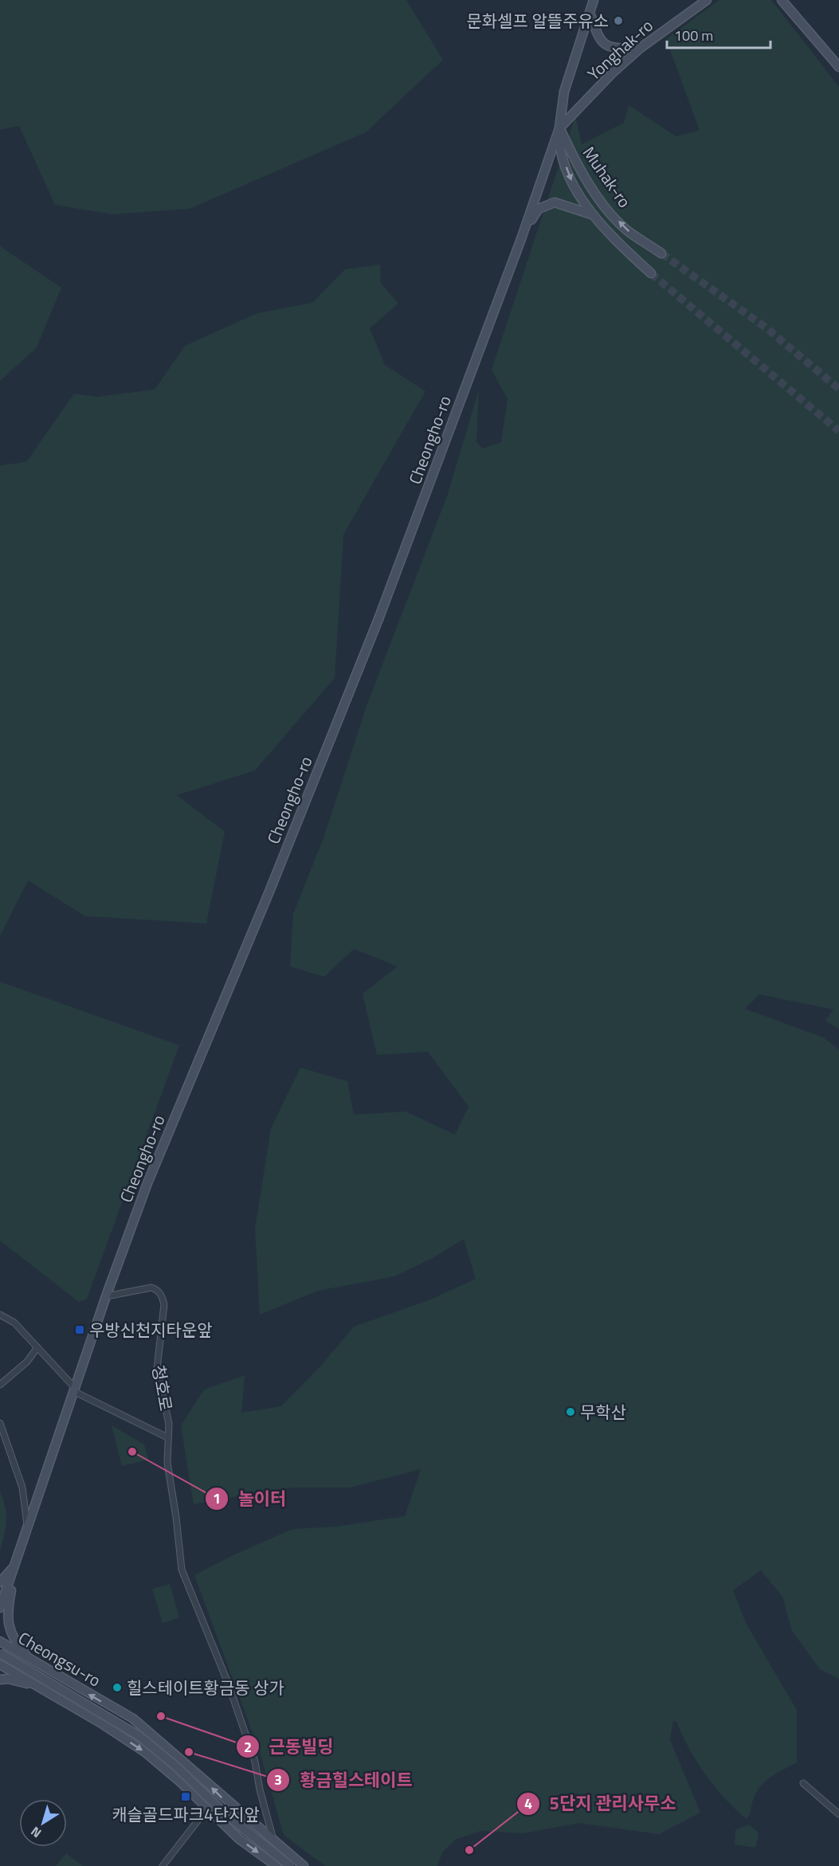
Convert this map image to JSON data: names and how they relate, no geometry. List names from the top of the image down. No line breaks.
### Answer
{"streets":{"main road":["Yonghak-ro","Muhak-ro","Cheongho-ro","Cheongsu-ro"],"street":["청호로"]},"crossings":[["Yonghak-ro","Muhak-ro"],["Yonghak-ro","Cheongho-ro"],["Muhak-ro","Cheongho-ro"],["Cheongho-ro","청호로"]],"places":{"other":["문화셀프 알뜰주유소","무학산","놀이터","힐스테이트황금동 상가","근동빌딩","황금힐스테이트","5단지 관리사무소"],"transit":["우방신천지타운앞","캐슬골드파크4단지앞"]},"scale_bar":"100 m","north":"bottom left"}
